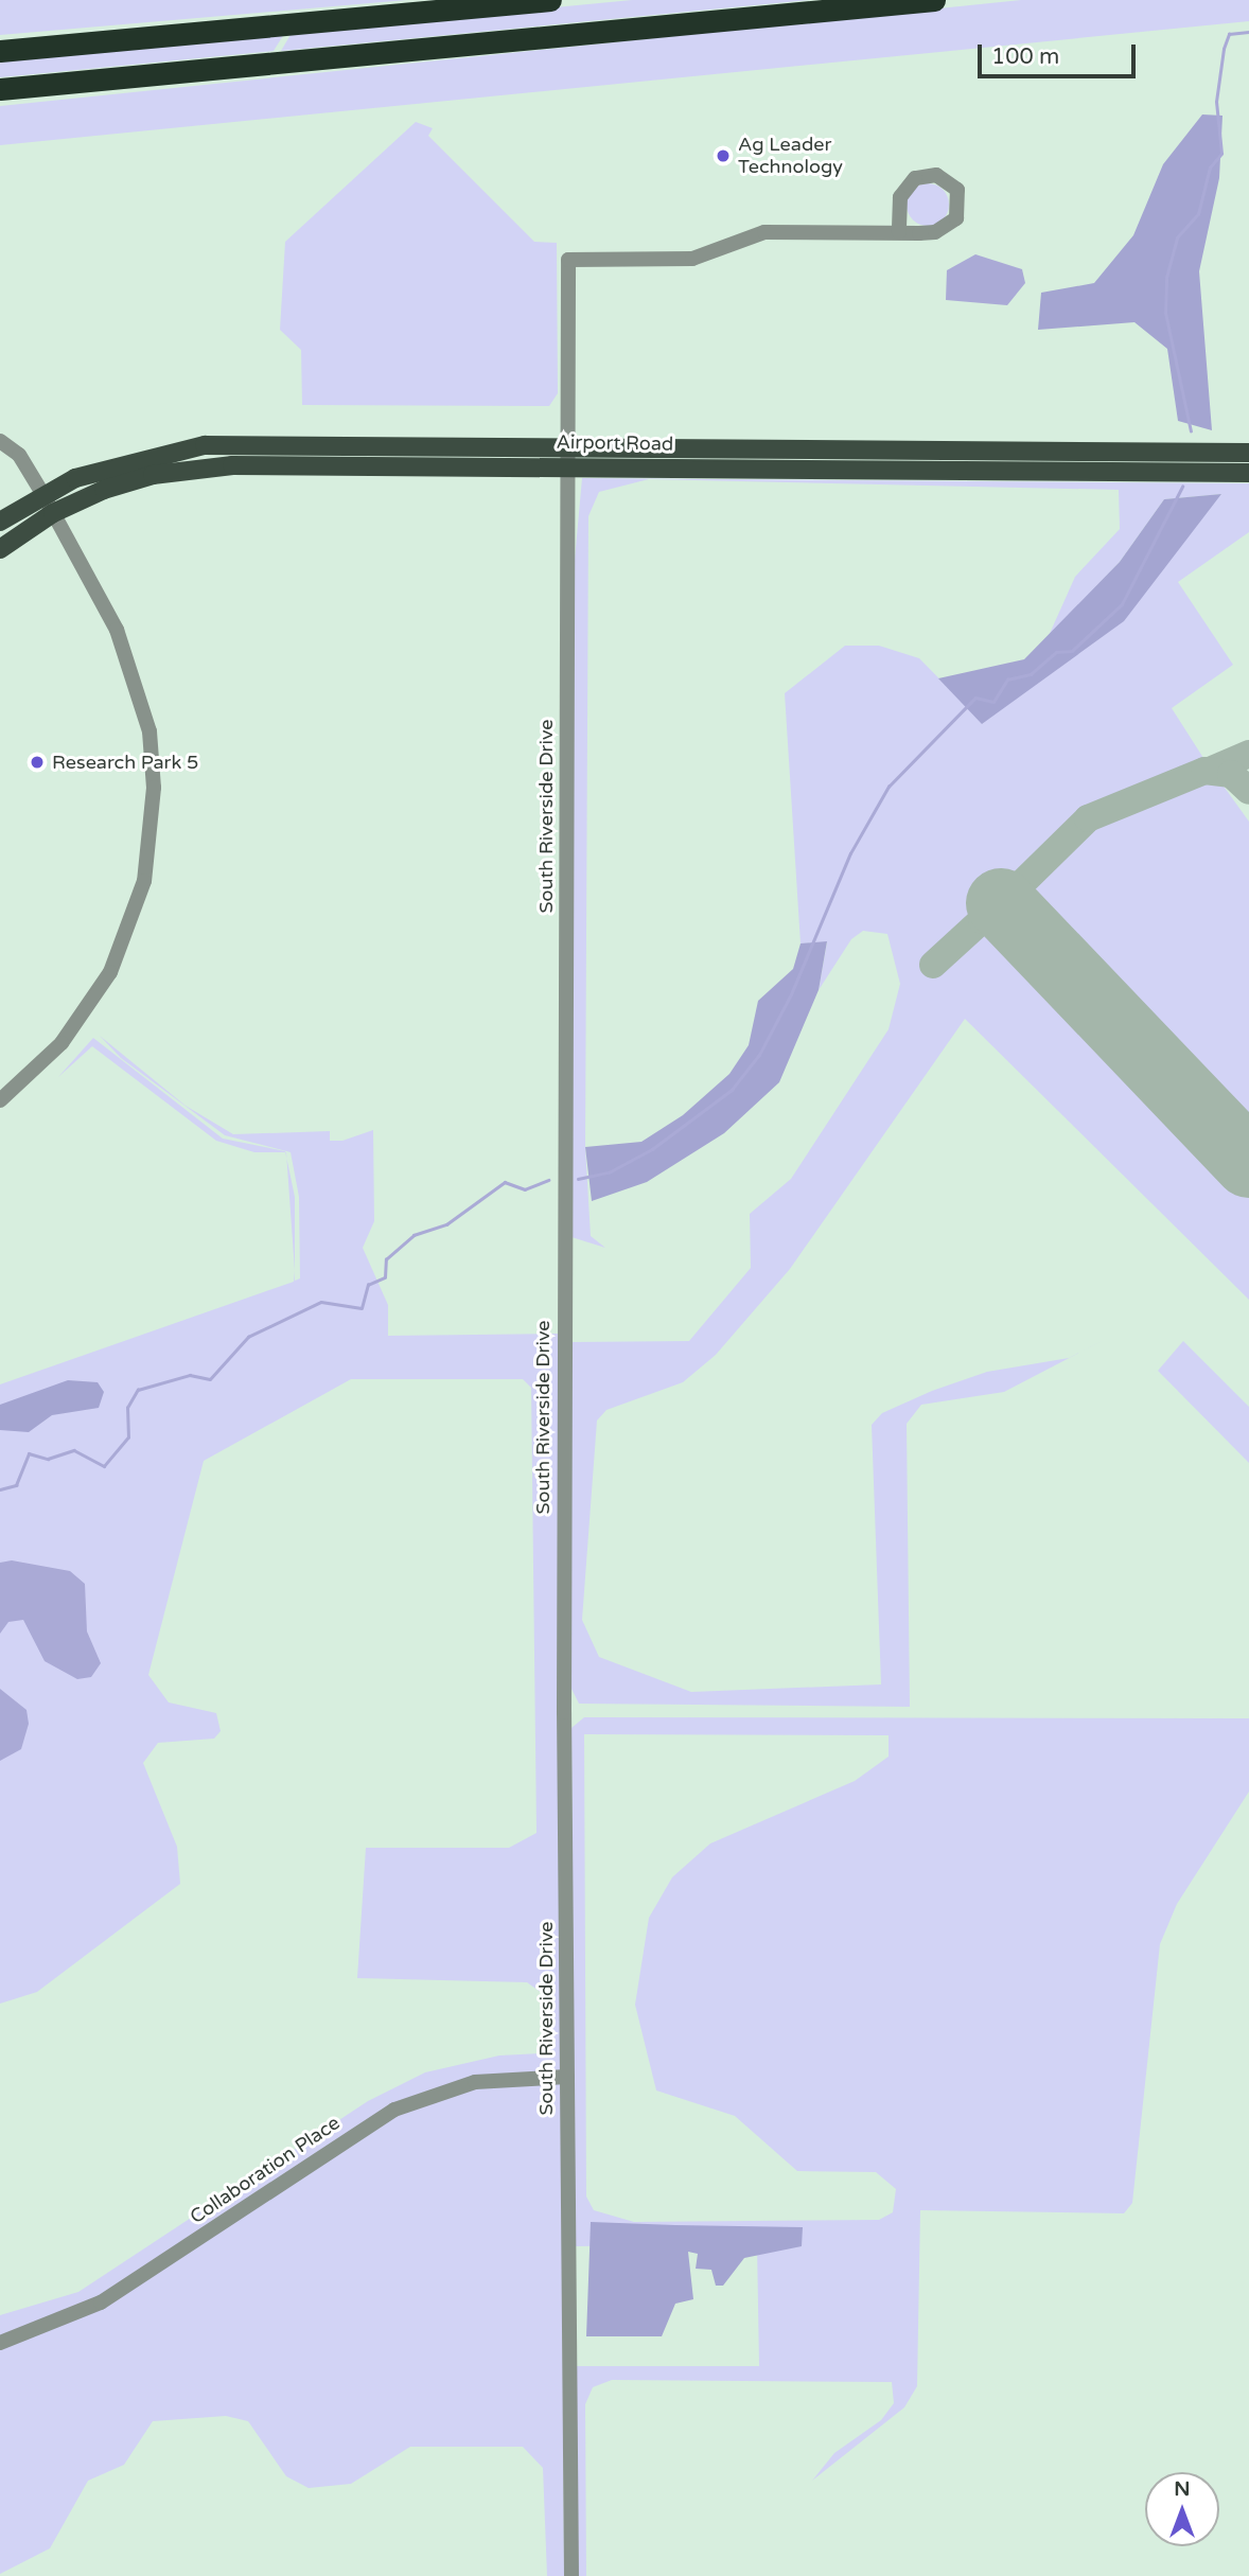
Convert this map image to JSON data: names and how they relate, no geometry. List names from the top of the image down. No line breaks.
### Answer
{"streets":{"main road":["Airport Road"],"street":["South Riverside Drive","Collaboration Place"]},"crossings":[["Airport Road","South Riverside Drive"],["South Riverside Drive","Collaboration Place"]],"places":["Ag Leader Technology","Research Park 5"],"scale_bar":"100 m","north":"top"}
